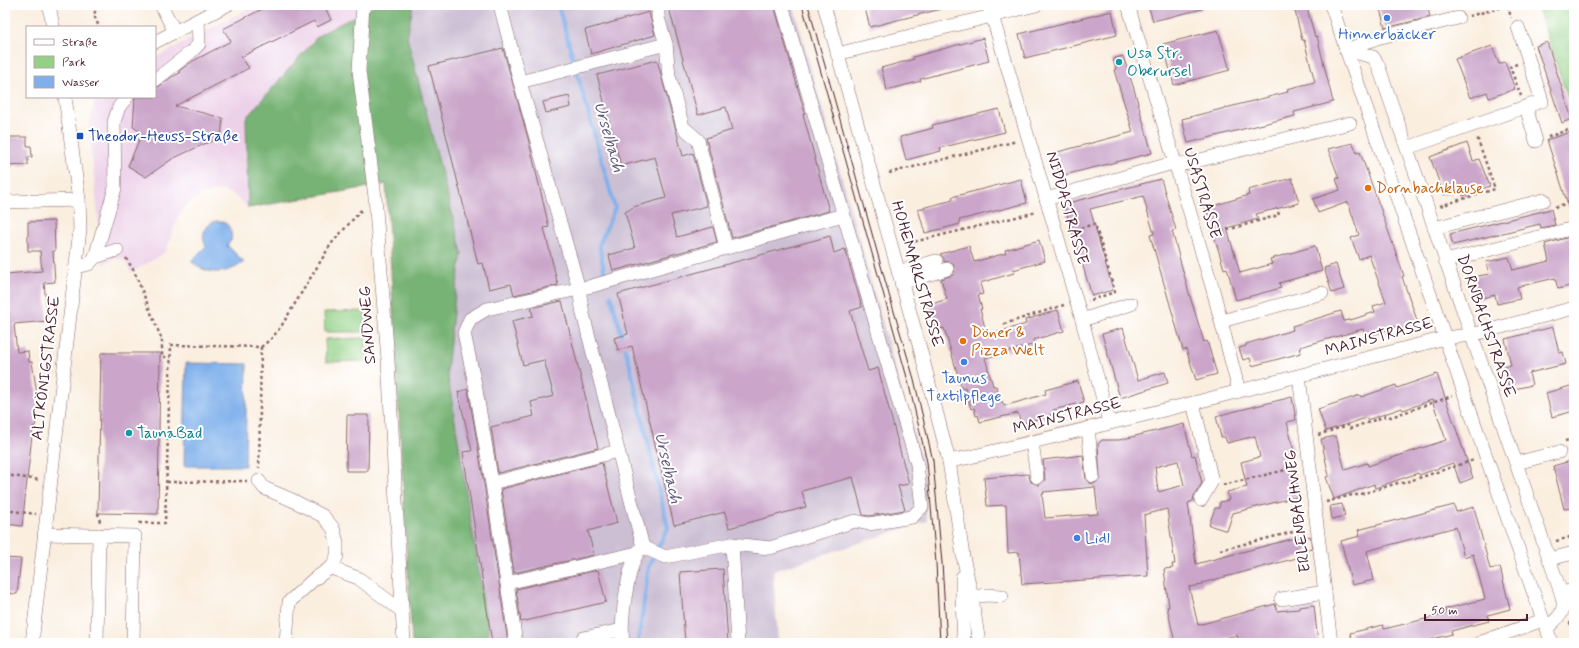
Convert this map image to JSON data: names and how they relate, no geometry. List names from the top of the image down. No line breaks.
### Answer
{"streets":{"street":["USASTRASSE","NIDDASTRASSE","HOHEMARKSTRASSE","SANDWEG","DORNBACHSTRASSE","MAINSTRASSE","ALTKÖNIGSTRASSE","ERLENBACHWEG"]},"crossings":[["USASTRASSE","MAINSTRASSE"],["NIDDASTRASSE","MAINSTRASSE"],["HOHEMARKSTRASSE","MAINSTRASSE"],["DORNBACHSTRASSE","MAINSTRASSE"],["MAINSTRASSE","ERLENBACHWEG"]],"water":["Urselbach"],"places":{"other":["Hinnerbäcker","Usa Str. Oberursel","Dornbachklause","Döner & Pizza Welt","Taunus Textilpflege","TaunaBad","Lidl"],"transit":["Theodor-Heuss-Straße"]},"legend":["Straße","Park","Wasser"],"scale_bar":"50 m"}
